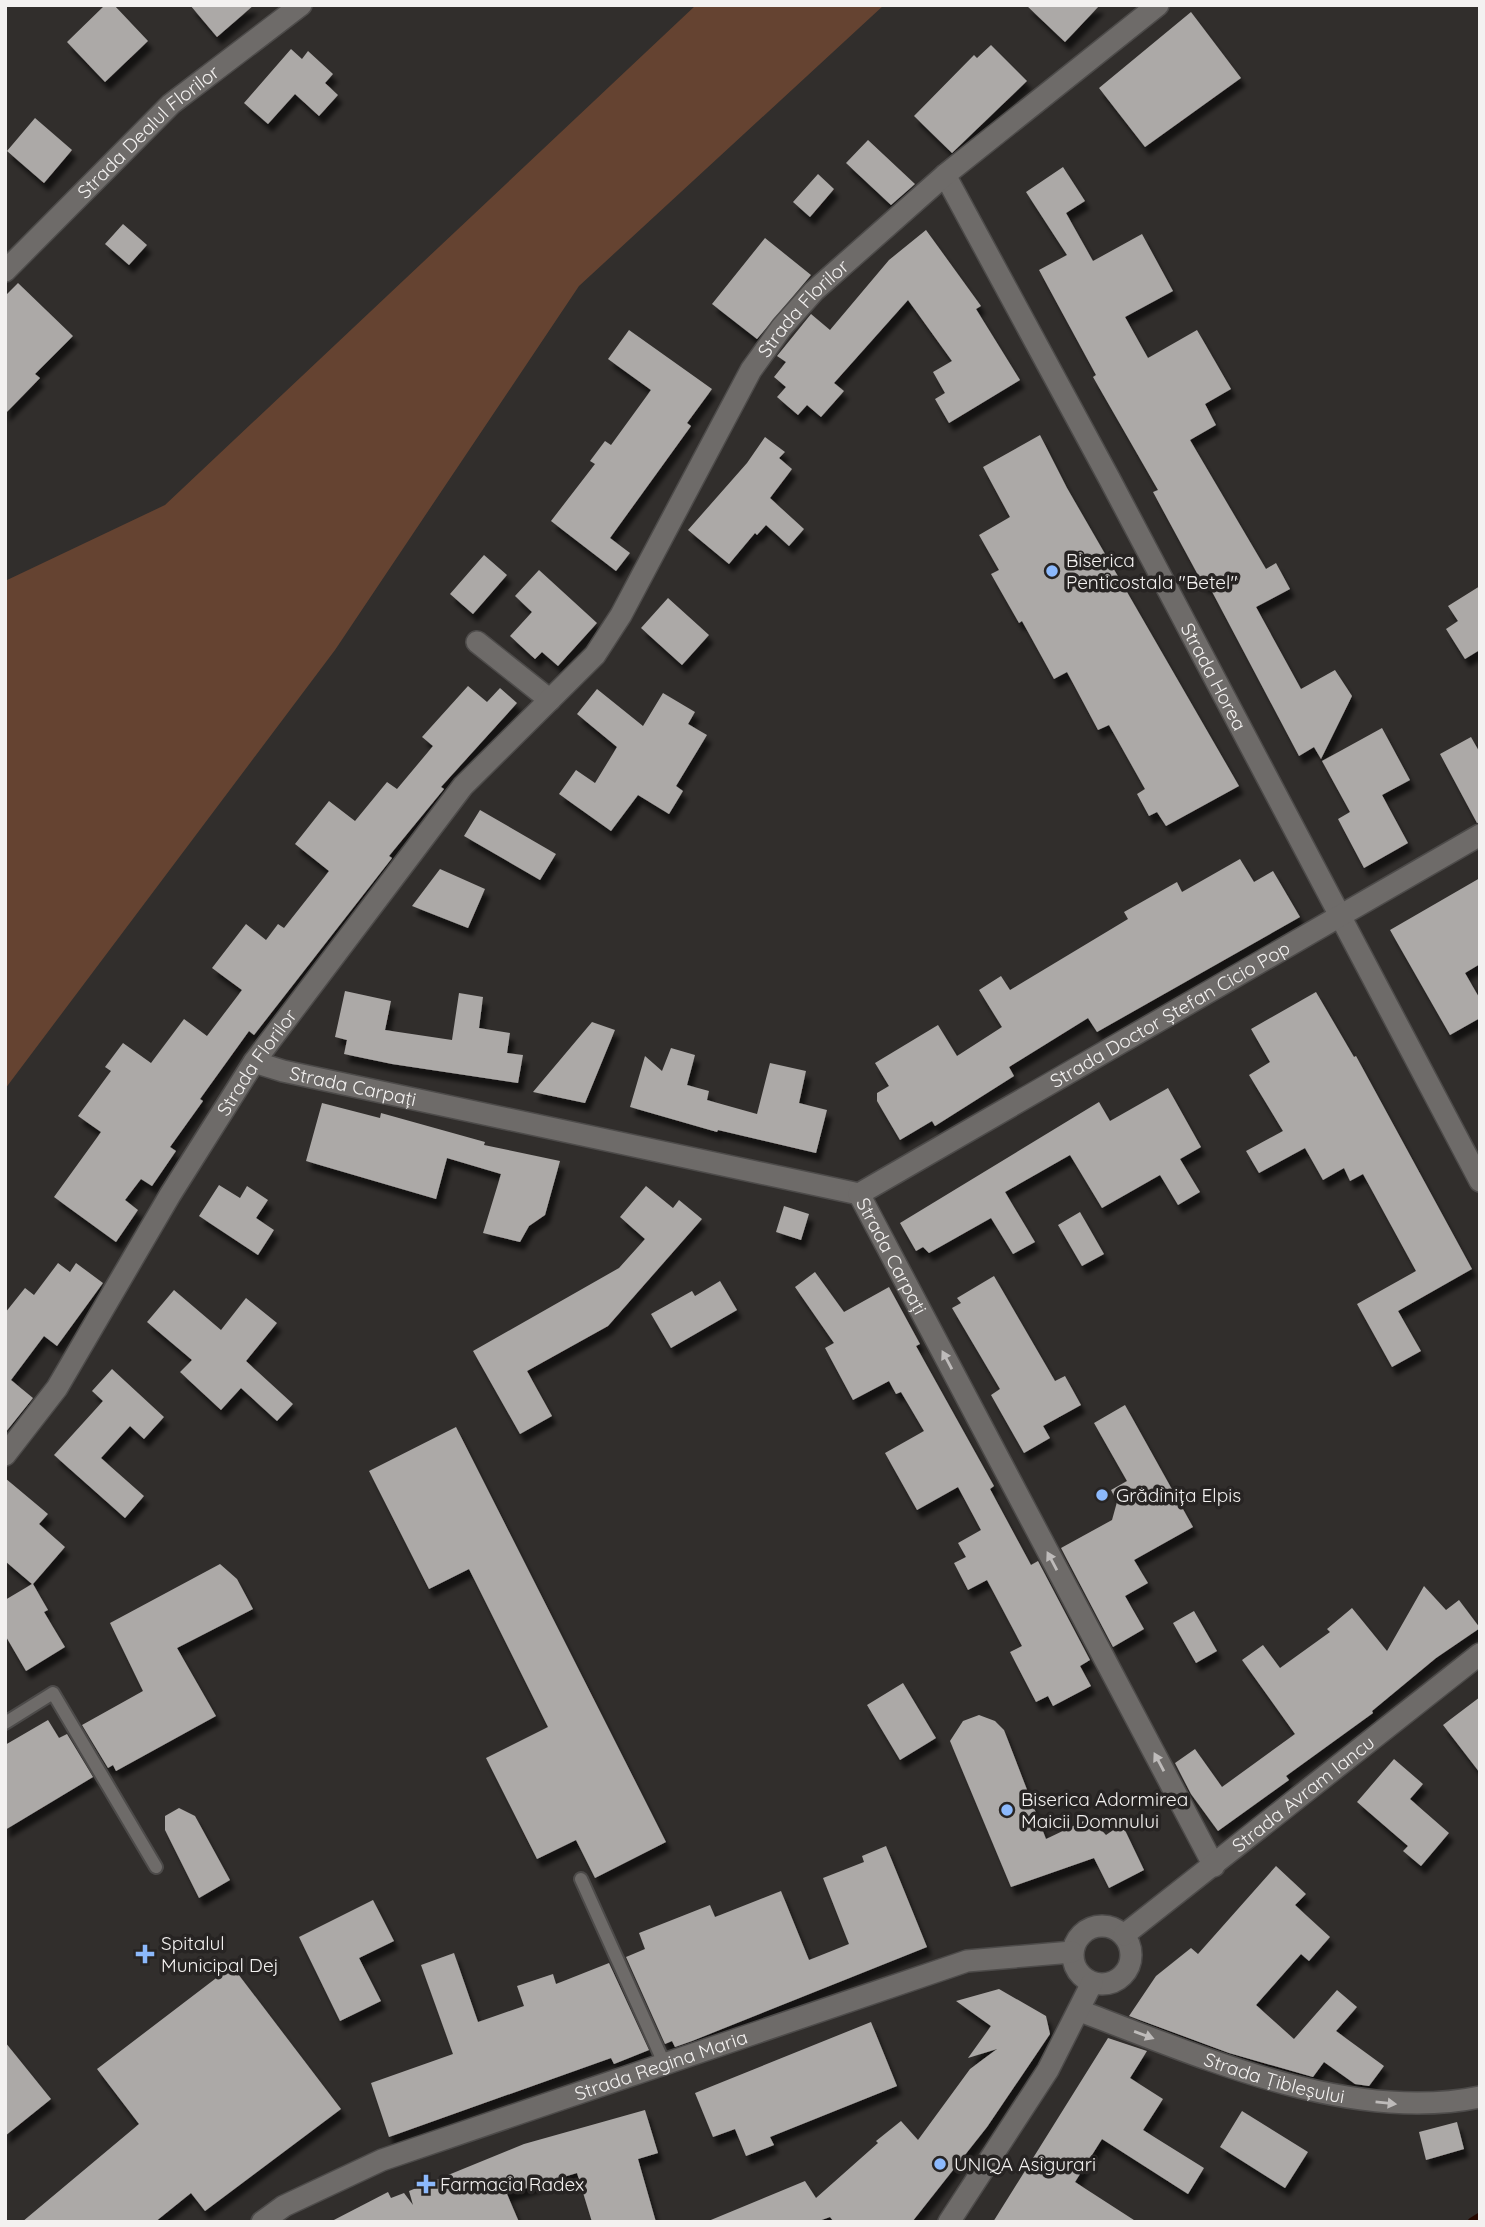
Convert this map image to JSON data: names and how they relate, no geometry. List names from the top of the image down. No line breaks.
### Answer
{"streets":{"street":["Strada Dealul Florilor","Strada Florilor","Strada Horea","Strada Doctor Ștefan Cicio Pop","Strada Carpați","Strada Avram Iancu","Strada Regina Maria","Strada Țibleșului"]},"crossings":[["Strada Florilor","Strada Horea"],["Strada Florilor","Strada Carpați"],["Strada Horea","Strada Doctor Ștefan Cicio Pop"],["Strada Doctor Ștefan Cicio Pop","Strada Carpați"],["Strada Carpați","Strada Avram Iancu"],["Strada Avram Iancu","Strada Regina Maria"]],"one_way":["Strada Carpați","Strada Țibleșului"],"places":{"other":["Biserica Penticostala \"Betel\"","Grădinița Elpis","Biserica Adormirea Maicii Domnului","UNIQA Asigurari"],"health":["Spitalul Municipal Dej","Farmacia Radex"]}}
